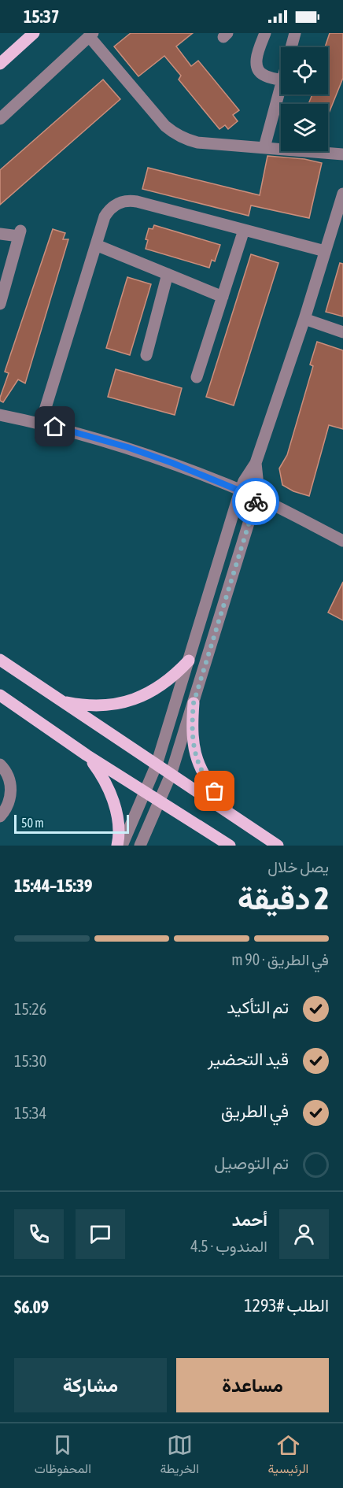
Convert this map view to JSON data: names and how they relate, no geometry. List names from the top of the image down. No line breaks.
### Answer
{"scale_bar":"50 m","page":{"status":"15:37","scale":"50 m","heading":["2 دقيقة","يصل خلال","15:39–15:44"],"panel":["أحمد","المندوب · 4.5","الطلب #1293","$6.09"],"bar":"في الطريق · 90 m","list":[["تم التأكيد","15:26"],["قيد التحضير","15:30"],["في الطريق","15:34"],"تم التوصيل"],"buttons":["مساعدة","مشاركة"],"tabs":["الرئيسية","الخريطة","المحفوظات"]}}
